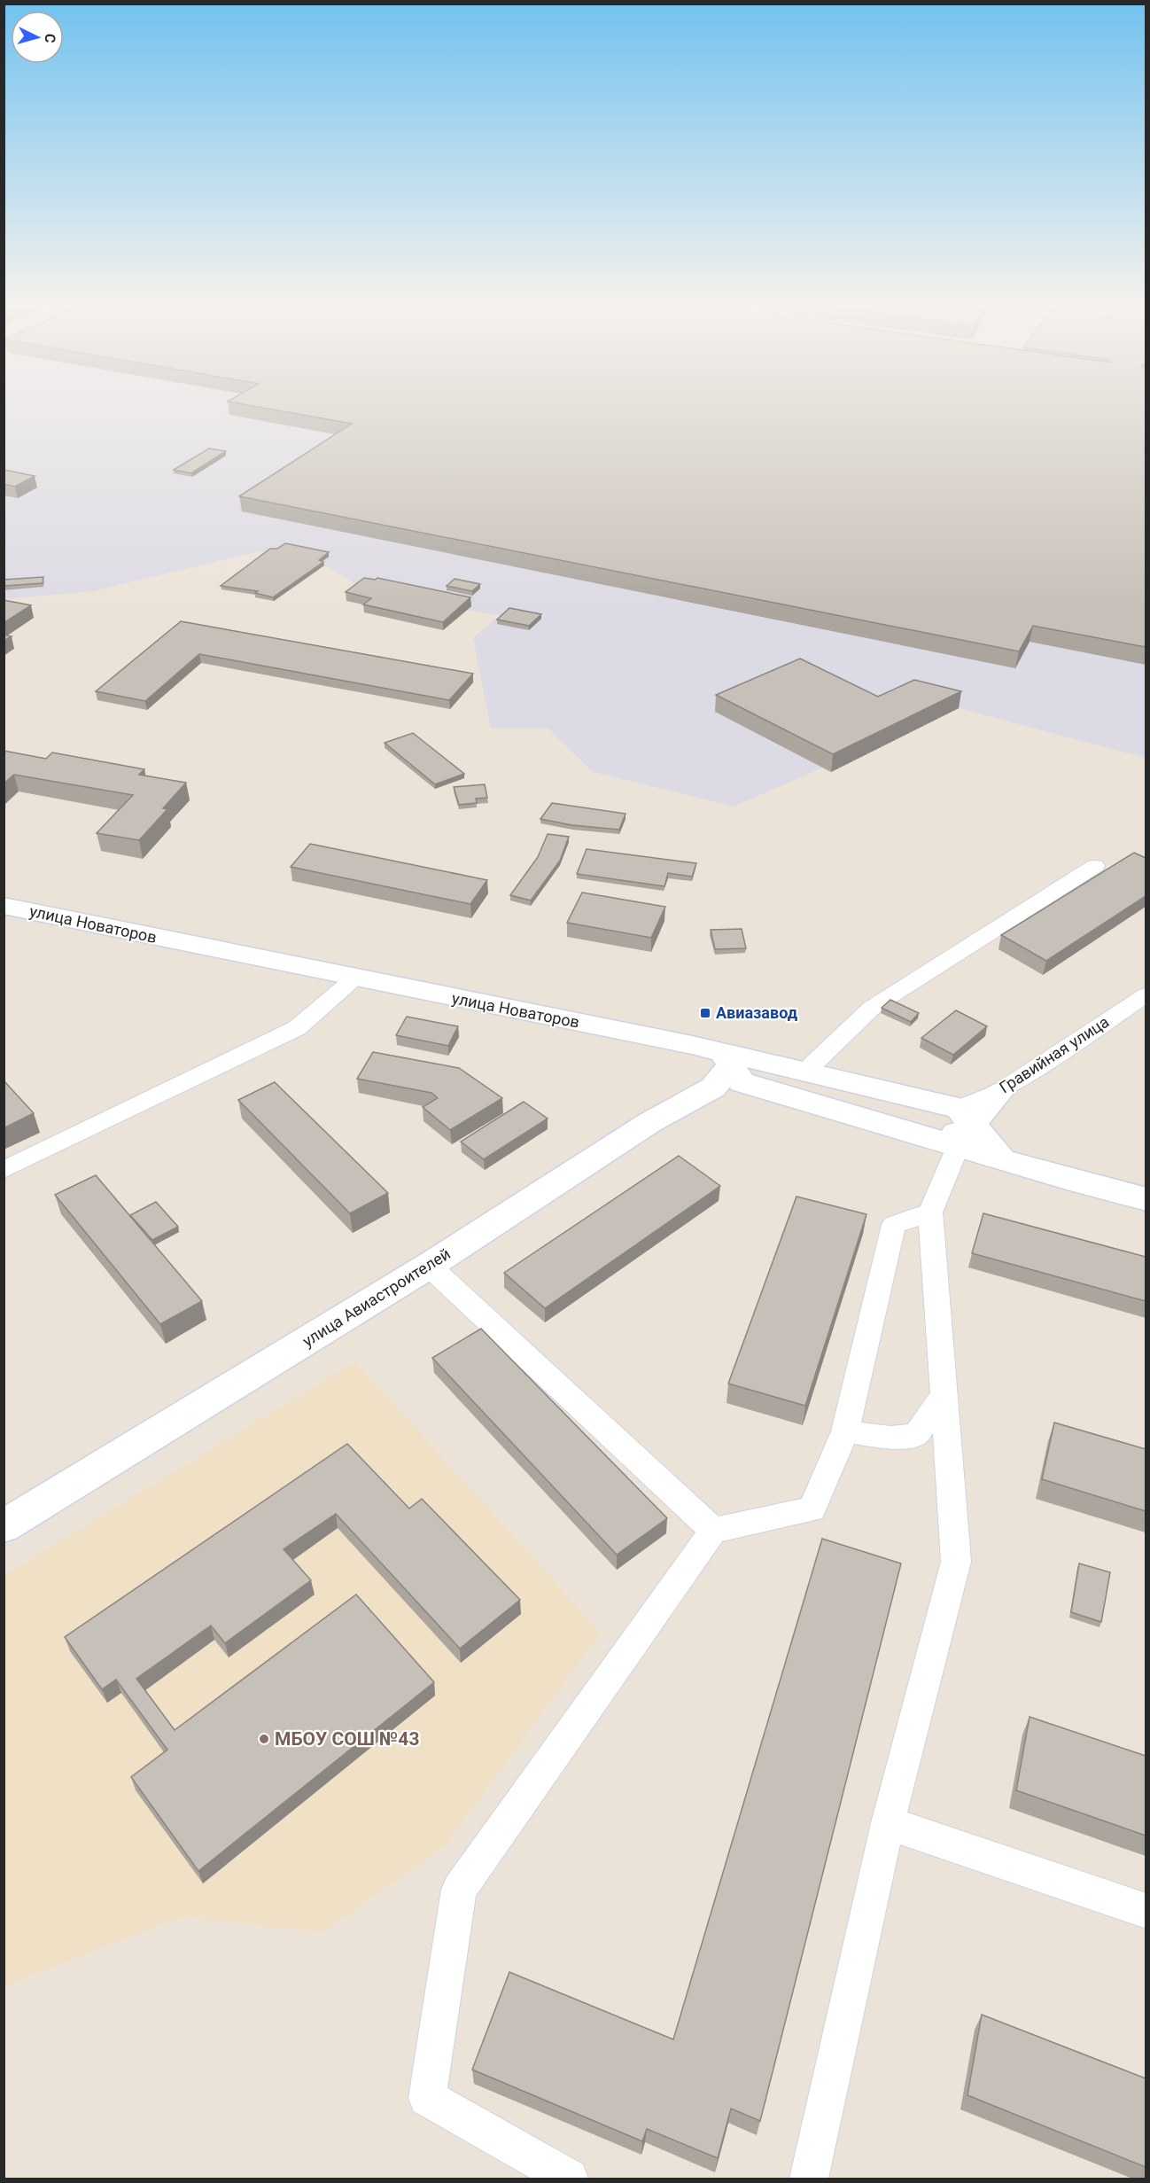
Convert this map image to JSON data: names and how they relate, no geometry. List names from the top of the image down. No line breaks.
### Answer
{"streets":{"main road":["улица Новаторов","улица Авиастроителей"],"street":["Гравийная улица"]},"crossings":[["улица Новаторов","Гравийная улица"],["улица Новаторов","улица Авиастроителей"]],"places":{"transit":["Авиазавод"],"other":["МБОУ СОШ №43"]},"north":"right"}
